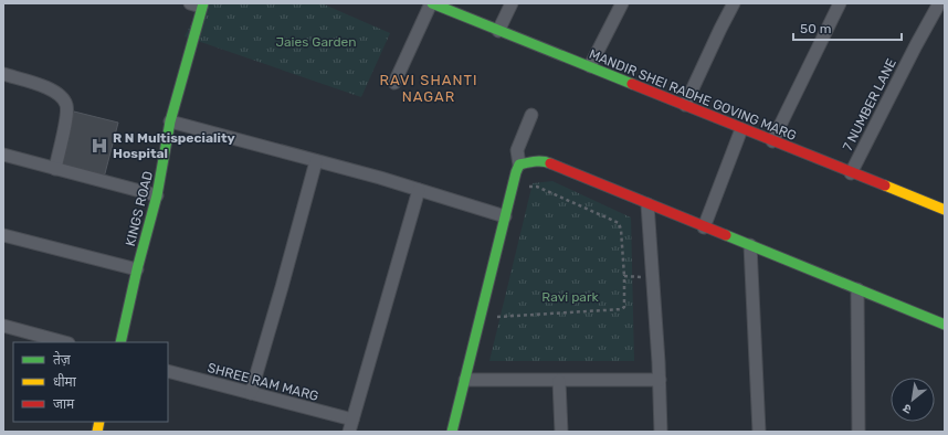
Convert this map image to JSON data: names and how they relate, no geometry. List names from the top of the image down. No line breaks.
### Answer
{"streets":{"street":["MANDIR SHEI RADHE GOVING MARG","7 NUMBER LANE","KINGS ROAD","SHREE RAM MARG"]},"crossings":[["MANDIR SHEI RADHE GOVING MARG","7 NUMBER LANE"]],"districts":["RAVI SHANTI NAGAR"],"parks":["Jaies Garden","Ravi park"],"places":{"hospital":["R N Multispeciality Hospital"]},"legend":["तेज़","धीमा","जाम"],"scale_bar":"50 m","north":"bottom left"}
